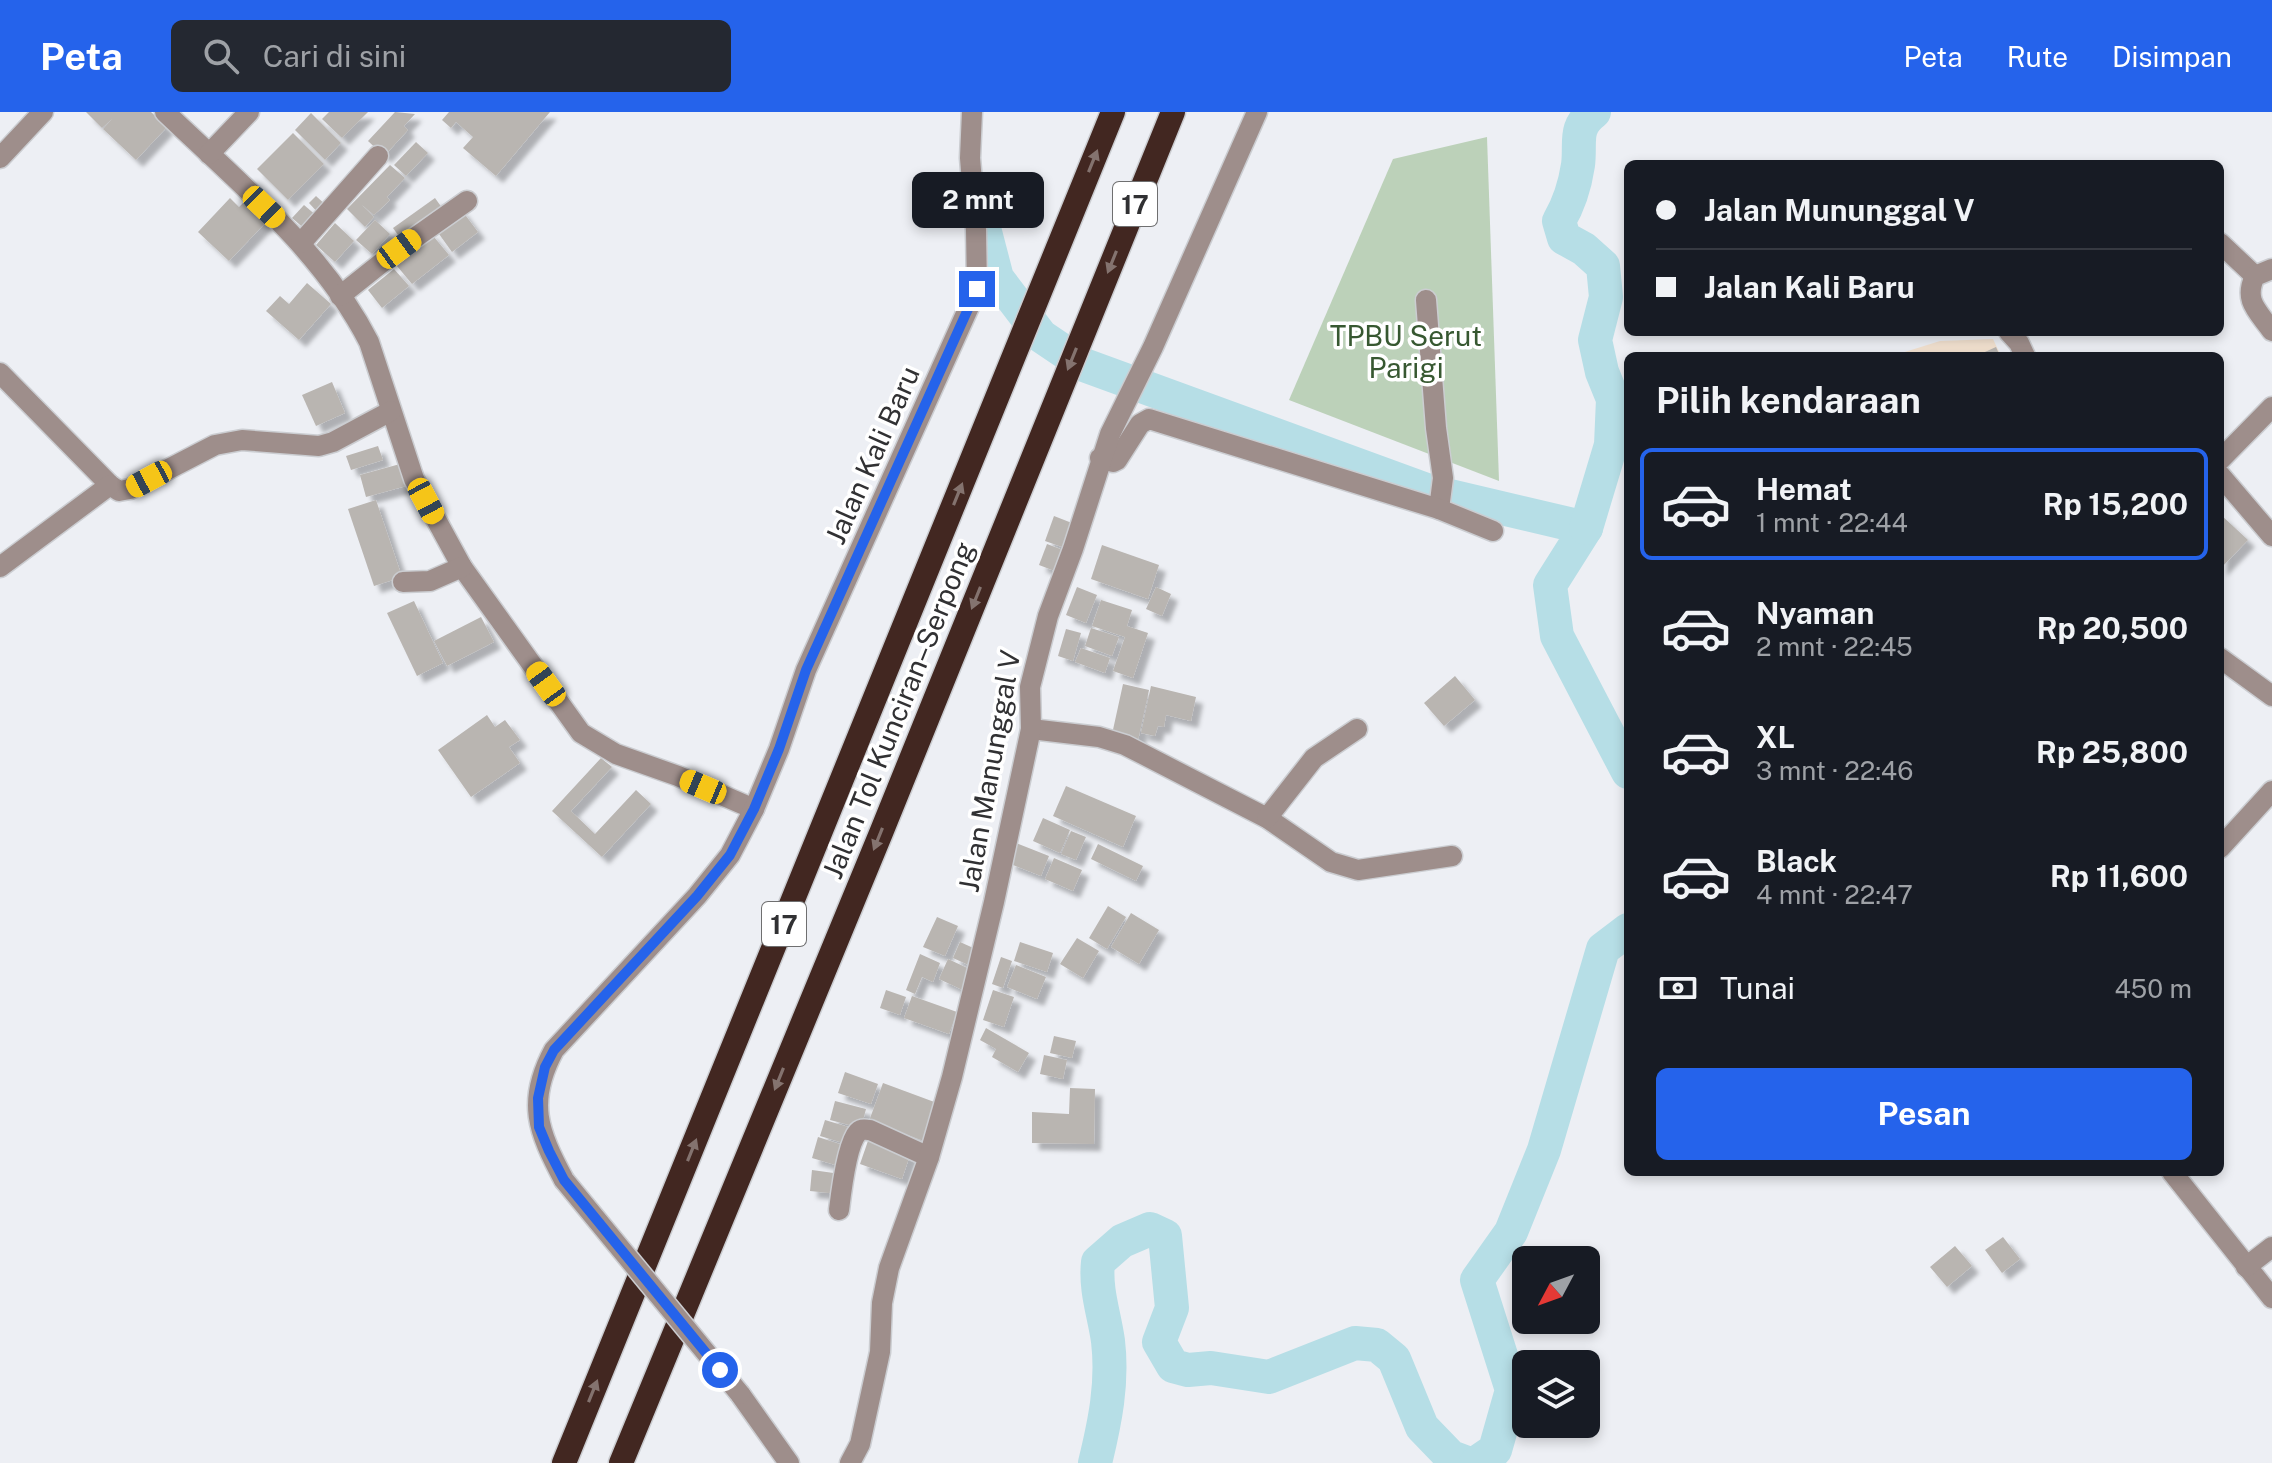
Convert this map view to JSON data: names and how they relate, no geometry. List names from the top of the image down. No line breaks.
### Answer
{"streets":{"highway":["17","Jalan Tol Kunciran–Serpong"],"street":["Jalan Kali Baru","Jalan Manunggal V"]},"parks":["TPBU Serut Parigi"],"north":"bottom left","page":{"header":"Peta","search":"Cari di sini","nav":["Peta","Rute","Disimpan"],"banner":["Jalan Mununggal V","Jalan Kali Baru"],"bubble":"2 mnt","heading":"Pilih kendaraan","list":[{"name":"Hemat","note":"1 mnt · 22:44","value":"Rp 15,200"},{"name":"Nyaman","note":"2 mnt · 22:45","value":"Rp 20,500"},{"name":"XL","note":"3 mnt · 22:46","value":"Rp 25,800"},{"name":"Black","note":"4 mnt · 22:47","value":"Rp 11,600"}],"pay":["Tunai","450 m"],"buttons":"Pesan"}}
